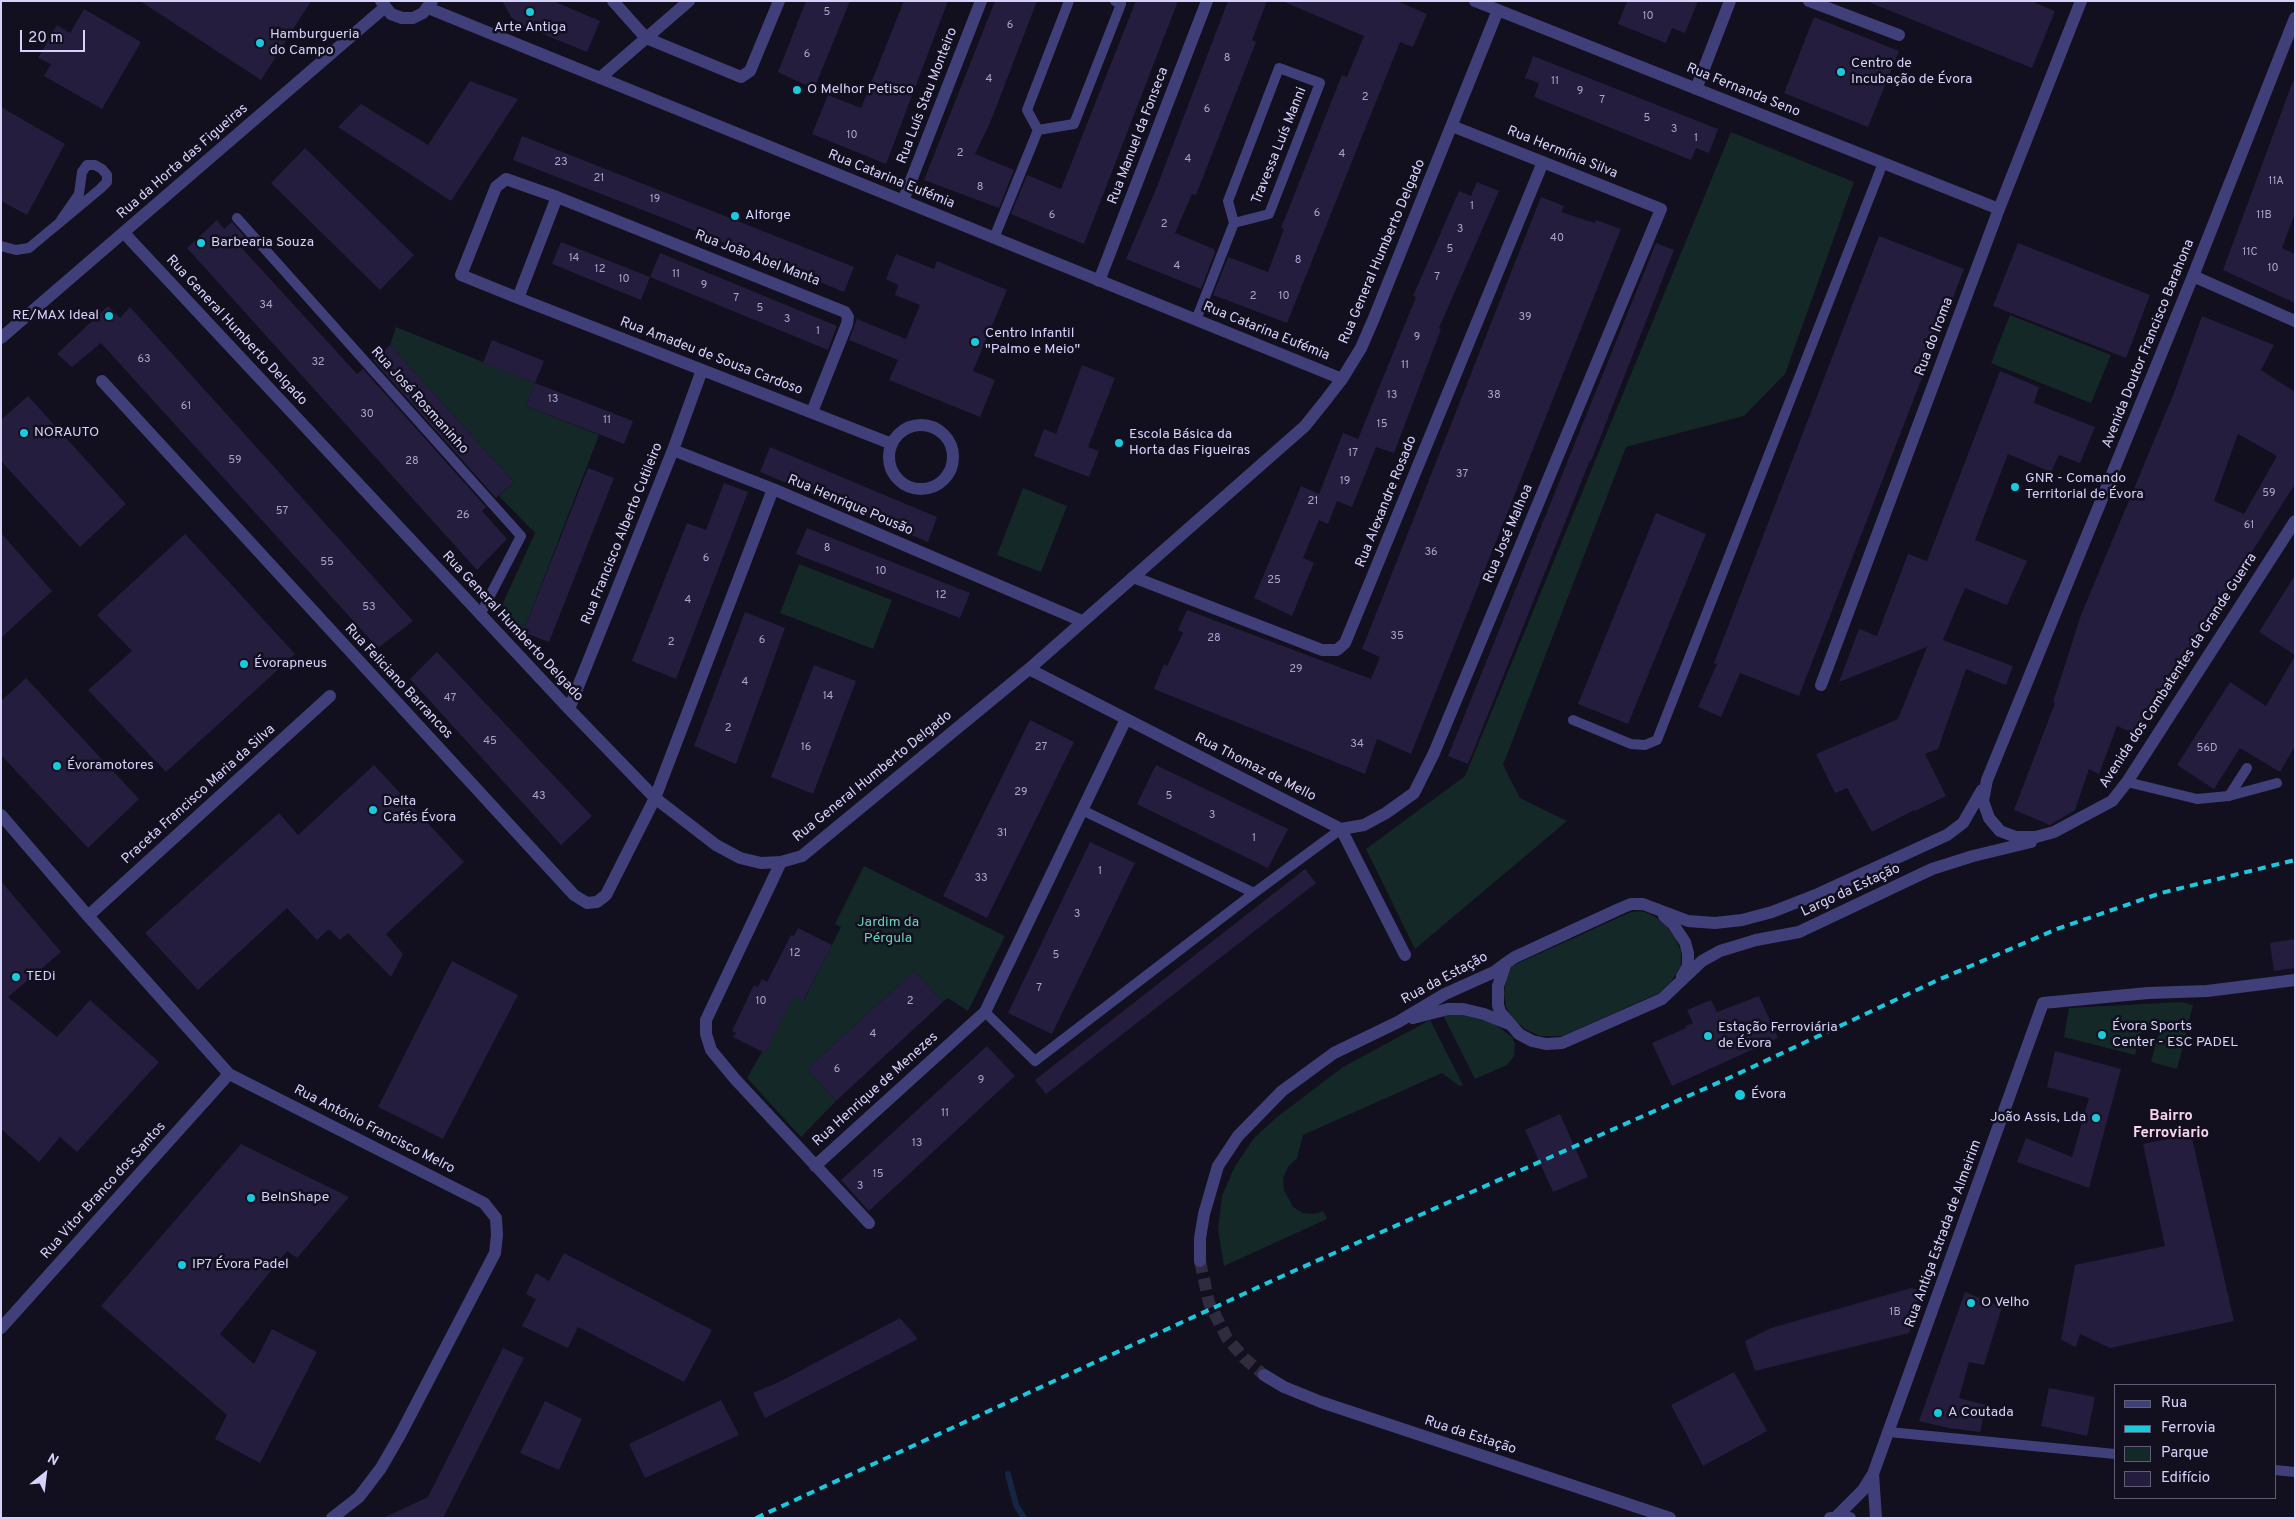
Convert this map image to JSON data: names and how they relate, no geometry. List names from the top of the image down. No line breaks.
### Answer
{"streets":{"street":["Rua Fernanda Seno","Rua Luís Stau Monteiro","Rua Manuel da Fonseca","Rua Hermínia Silva","Rua da Horta das Figueiras","Rua Catarina Eufémia","Rua General Humberto Delgado","Rua João Abel Manta","Rua do Iroma","Avenida Doutor Francisco Barahona","Rua Amadeu de Sousa Cardoso","Rua Alexandre Rosado","Rua Henrique Pousão","Rua Francisco Alberto Cutileiro","Rua José Malhoa","Avenida dos Combatentes da Grande Guerra","Rua Feliciano Barrancos","Rua Thomaz de Mello","Praceta Francisco Maria da Silva","Largo da Estação","Rua da Estação","Rua Henrique de Menezes","Rua António Francisco Melro","Rua Vitor Branco dos Santos","Rua Antiga Estrada de Almeirim"],"lane":["Travessa Luís Manni","Rua José Rosmaninho"]},"crossings":[["Rua Fernanda Seno","Rua General Humberto Delgado"],["Rua Fernanda Seno","Rua do Iroma"],["Rua Luís Stau Monteiro","Rua Catarina Eufémia"],["Rua Manuel da Fonseca","Rua Catarina Eufémia"],["Rua Hermínia Silva","Rua General Humberto Delgado"],["Rua Hermínia Silva","Rua Alexandre Rosado"],["Rua Hermínia Silva","Rua José Malhoa"],["Rua da Horta das Figueiras","Rua Catarina Eufémia"],["Rua da Horta das Figueiras","Rua General Humberto Delgado"],["Rua Catarina Eufémia","Rua General Humberto Delgado"],["Rua General Humberto Delgado","Rua José Rosmaninho"],["Rua General Humberto Delgado","Rua Alexandre Rosado"],["Rua General Humberto Delgado","Rua Henrique Pousão"],["Rua General Humberto Delgado","Rua Francisco Alberto Cutileiro"],["Rua General Humberto Delgado","Rua Feliciano Barrancos"],["Rua General Humberto Delgado","Rua Thomaz de Mello"],["Rua General Humberto Delgado","Rua Henrique de Menezes"],["Rua João Abel Manta","Rua Amadeu de Sousa Cardoso"],["Avenida Doutor Francisco Barahona","Avenida dos Combatentes da Grande Guerra"],["Avenida Doutor Francisco Barahona","Largo da Estação"],["Rua Amadeu de Sousa Cardoso","Rua Francisco Alberto Cutileiro"],["Rua Henrique Pousão","Rua Feliciano Barrancos"],["Rua José Malhoa","Rua Thomaz de Mello"],["Avenida dos Combatentes da Grande Guerra","Largo da Estação"],["Rua Thomaz de Mello","Rua Henrique de Menezes"],["Praceta Francisco Maria da Silva","Rua António Francisco Melro"],["Largo da Estação","Rua da Estação"],["Rua António Francisco Melro","Rua Vitor Branco dos Santos"]],"districts":["Bairro Ferroviario"],"parks":["Jardim da Pérgula"],"places":["Arte Antiga","Hamburgueria do Campo","Centro de Incubação de Évora","O Melhor Petisco","Alforge","Barbearia Souza","RE/MAX Ideal","Centro Infantil \"Palmo e Meio\"","NORAUTO","Escola Básica da Horta das Figueiras","GNR - Comando Territorial de Évora","Évorapneus","Évoramotores","Delta Cafés Évora","TEDi","Évora Sports Center - ESC PADEL","Estação Ferroviária de Évora","Évora","João Assis, Lda","BeInShape","IP7 Évora Padel","O Velho","A Coutada"],"house_numbers":["5","10","6","6","8","4","11","9","2","7","6","5","3","10","1","2","4","4","23","21","11A","8","19","1","6","6","11B","2","3","40","5","11C","14","8","4","10","12","11","7","10","9","2","10","7","34","5","39","3","1","9","63","32","11","13","38","13","61","30","11","15","17","59","28","37","19","59","21","57","26","61","8","36","6","55","10","25","12","4","53","35","28","6","2","29","4","14","47","2","45","34","16","27","56D","29","43","5","3","31","1","1","33","3","12","5","7","10","2","4","6","9","11","13","15","3","1B"],"legend":["Rua","Ferrovia","Parque","Edifício"],"scale_bar":"20 m","north":"top right"}
